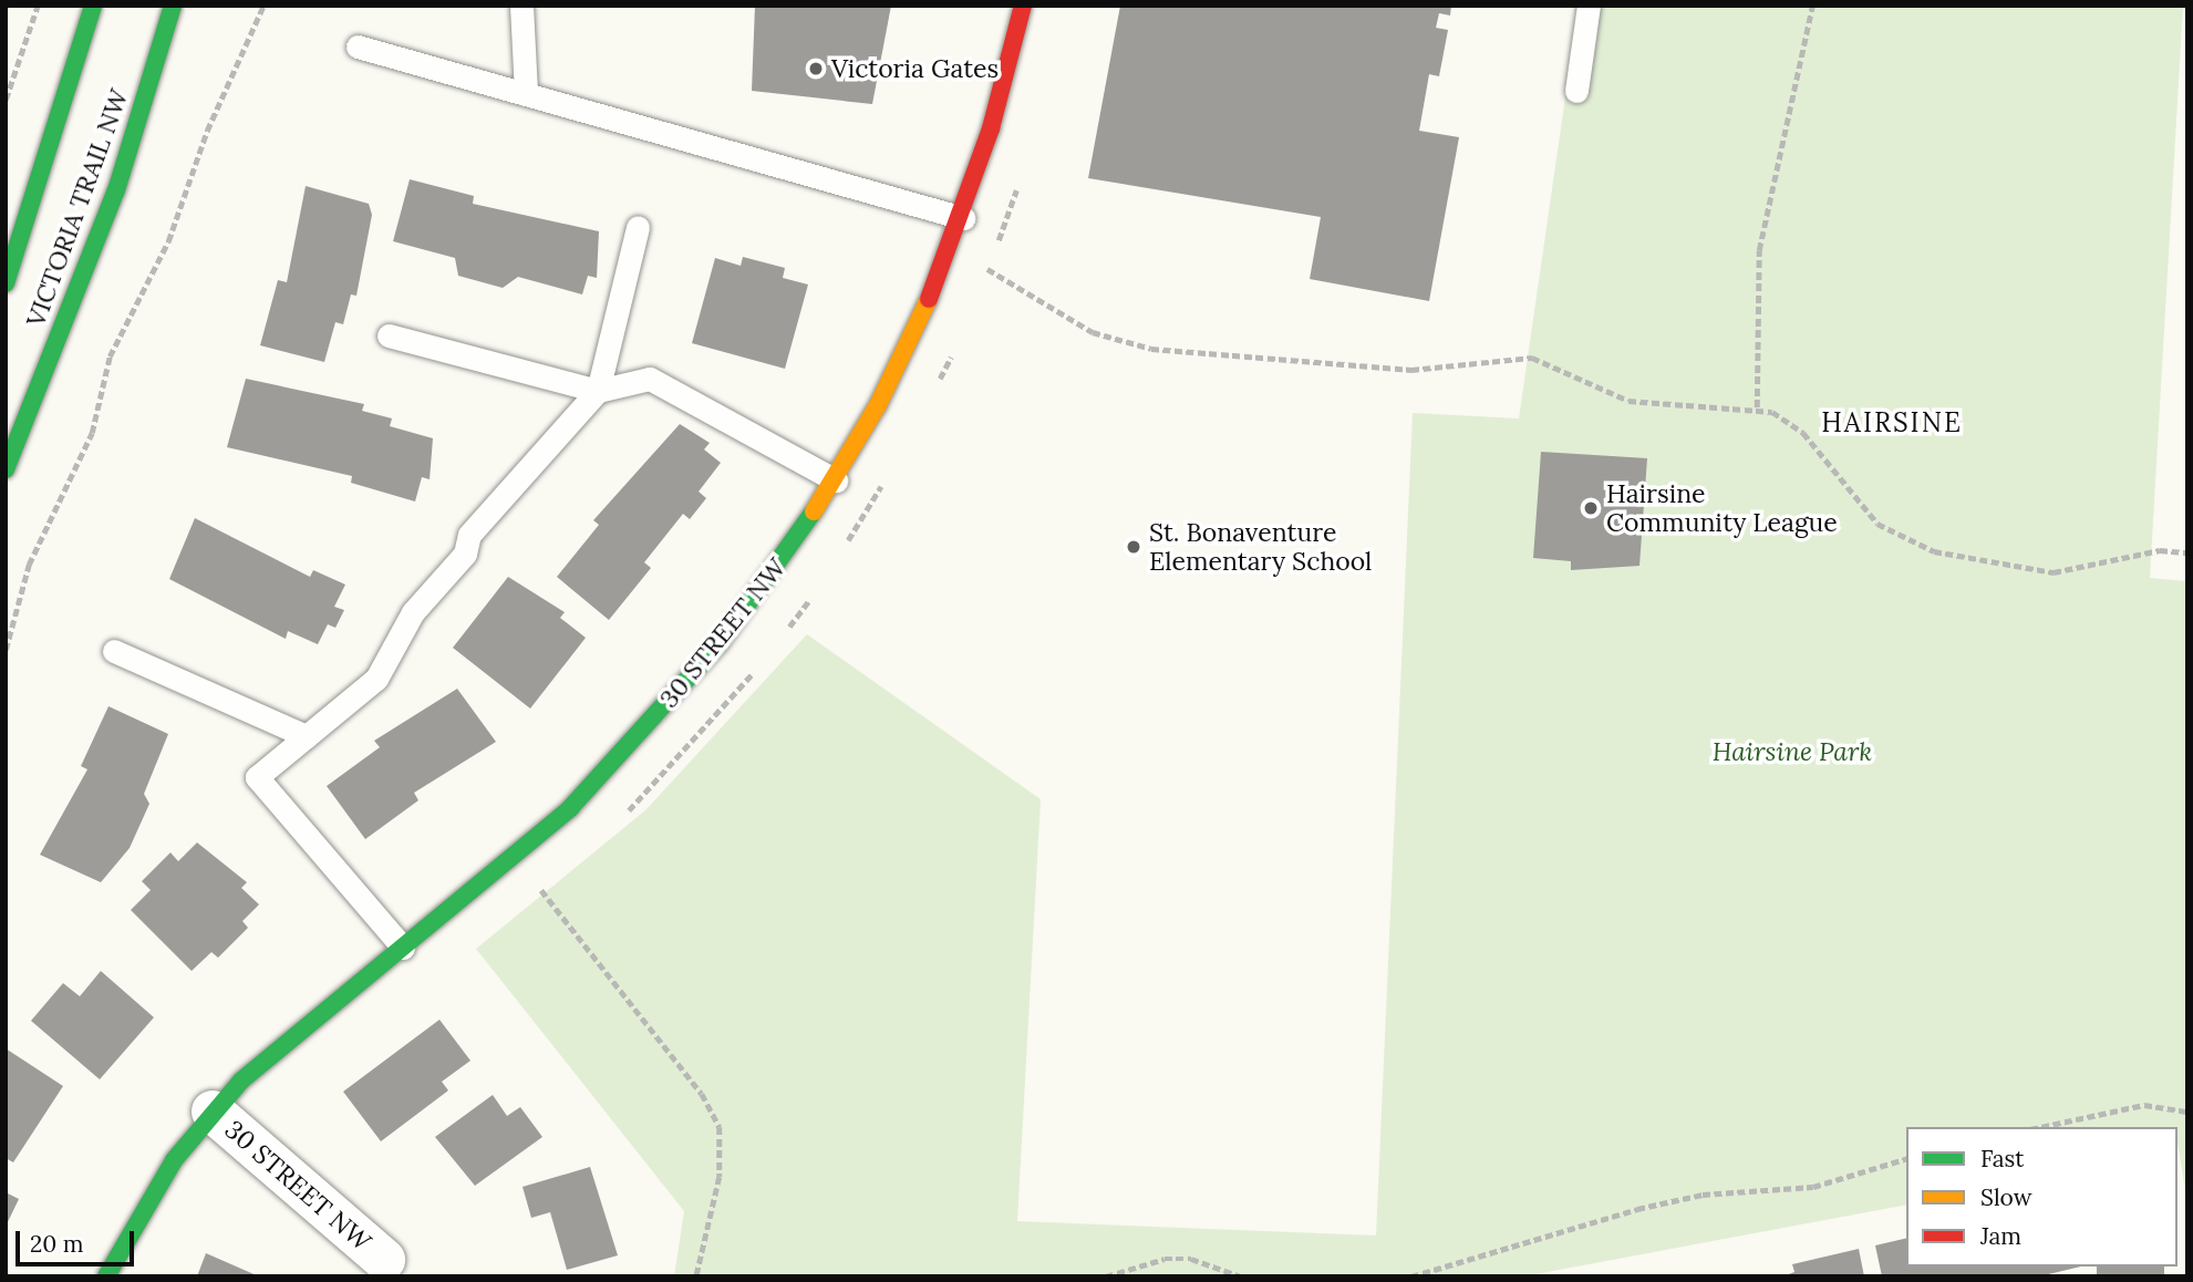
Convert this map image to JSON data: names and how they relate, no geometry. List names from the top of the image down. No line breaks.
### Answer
{"streets":{"street":["VICTORIA TRAIL NW","30 STREET NW"]},"districts":["HAIRSINE"],"parks":["Hairsine Park"],"places":["Victoria Gates","Hairsine Community League","St. Bonaventure Elementary School"],"legend":["Fast","Slow","Jam"],"scale_bar":"20 m"}
